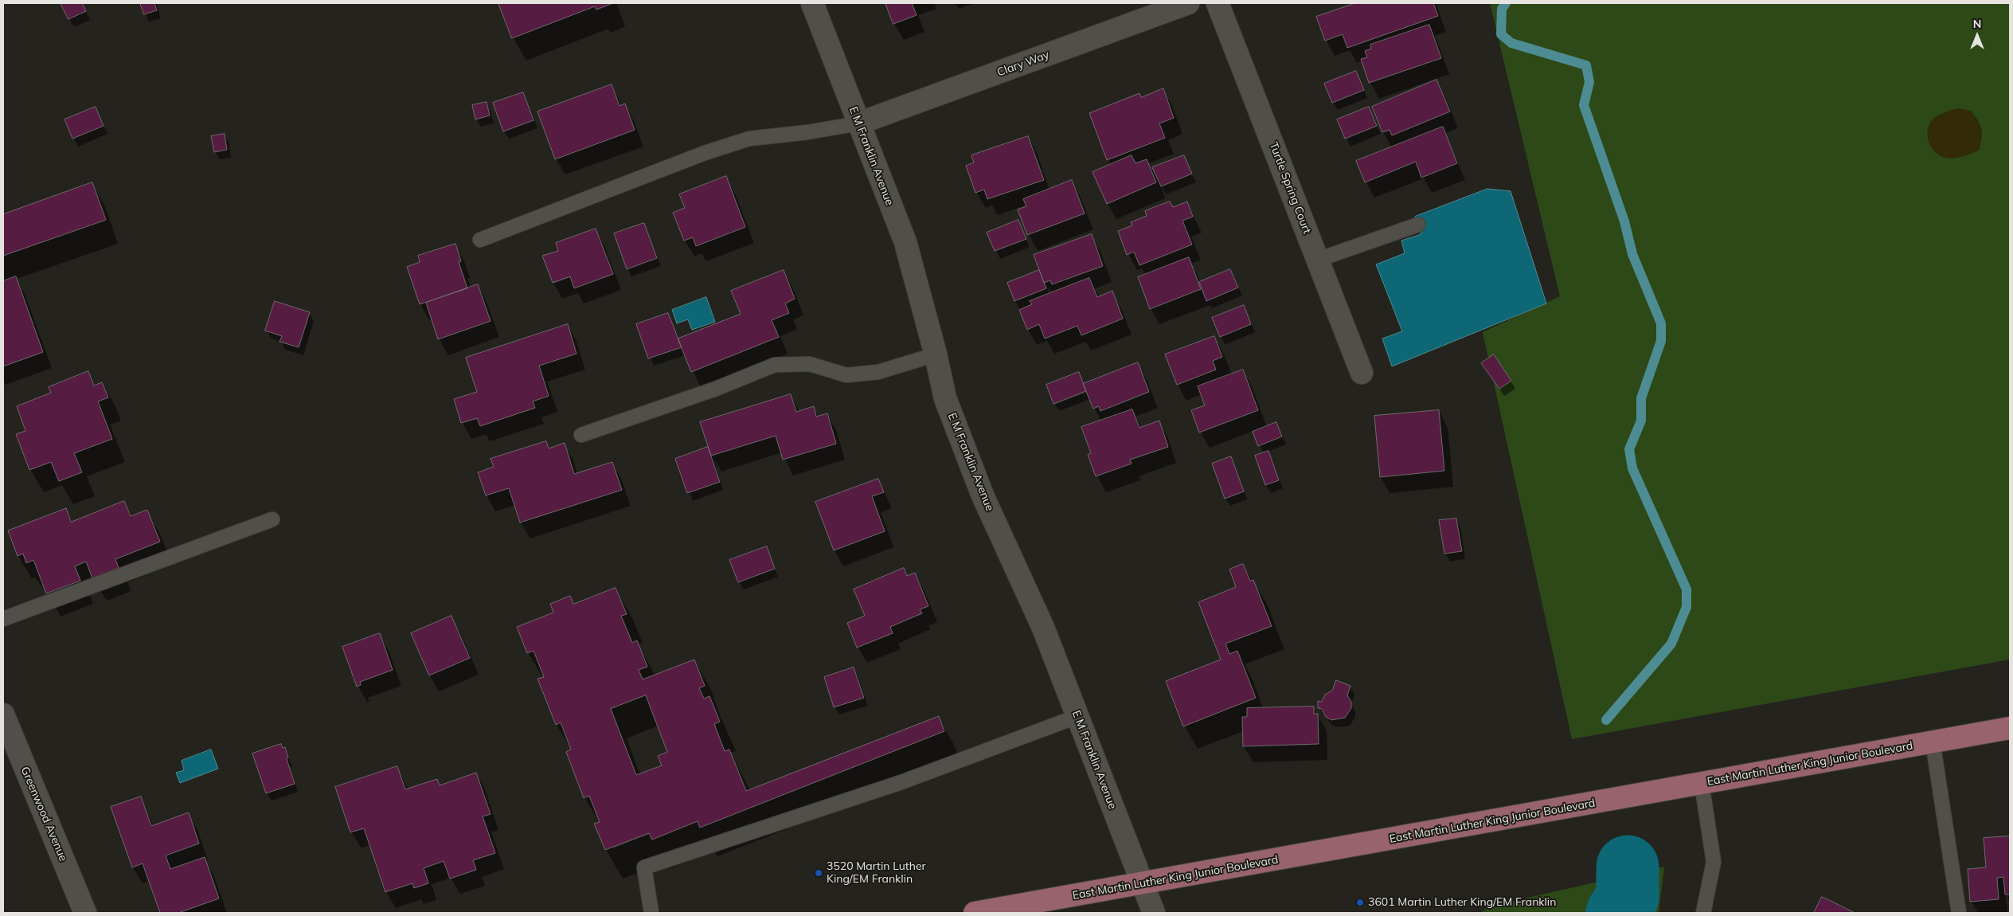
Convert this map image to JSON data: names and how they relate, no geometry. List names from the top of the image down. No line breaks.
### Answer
{"streets":{"main road":["East Martin Luther King Junior Boulevard"],"street":["Clary Way","E M Franklin Avenue","Turtle Spring Court","Greenwood Avenue"]},"crossings":[["Clary Way","E M Franklin Avenue"],["E M Franklin Avenue","East Martin Luther King Junior Boulevard"]],"places":["3520 Martin Luther King/EM Franklin","3601 Martin Luther King/EM Franklin"],"north":"top"}
